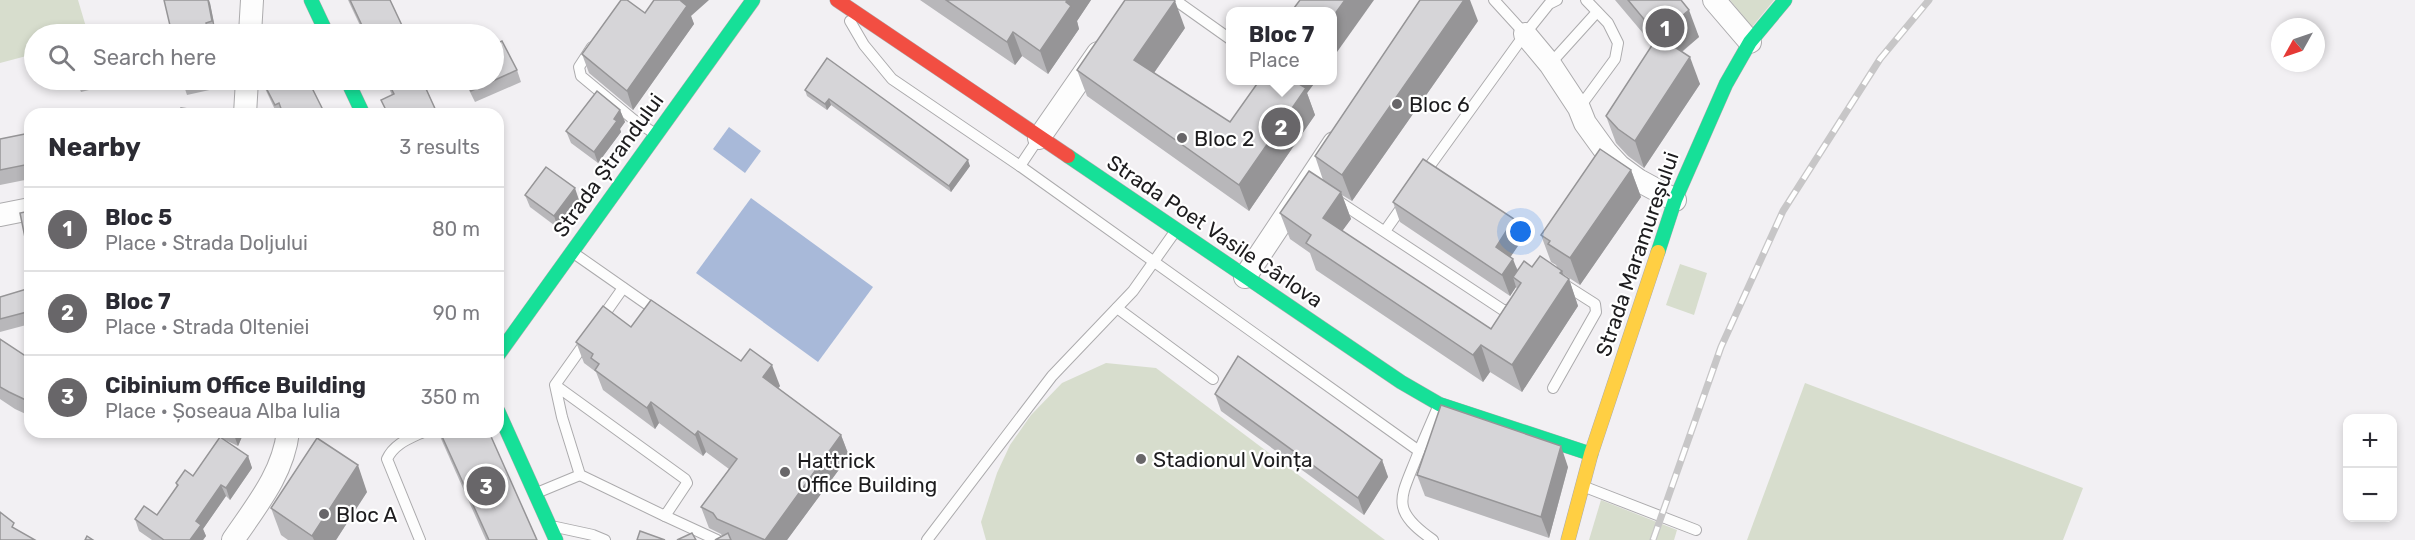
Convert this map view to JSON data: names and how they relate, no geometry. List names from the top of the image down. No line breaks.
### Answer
{"streets":{"street":["Strada Ștrandului","Strada Poet Vasile Cârlova","Strada Maramureșului"]},"crossings":[["Strada Poet Vasile Cârlova","Strada Maramureșului"]],"places":["Bloc 6","Bloc 2","Stadionul Voința","Hattrick Office Building","Bloc A"],"north":"bottom left","page":{"pins":["1","2","3"],"popup":["Bloc 7","Place"],"search":"Search here","heading":["Nearby","3 results"],"list":[{"mark":"1","name":"Bloc 5","note":"Place · Strada Doljului","value":"80 m"},{"mark":"2","name":"Bloc 7","note":"Place · Strada Olteniei","value":"90 m"},{"mark":"3","name":"Cibinium Office Building","note":"Place · Șoseaua Alba Iulia","value":"350 m"}],"map_buttons":["+","−"]}}
